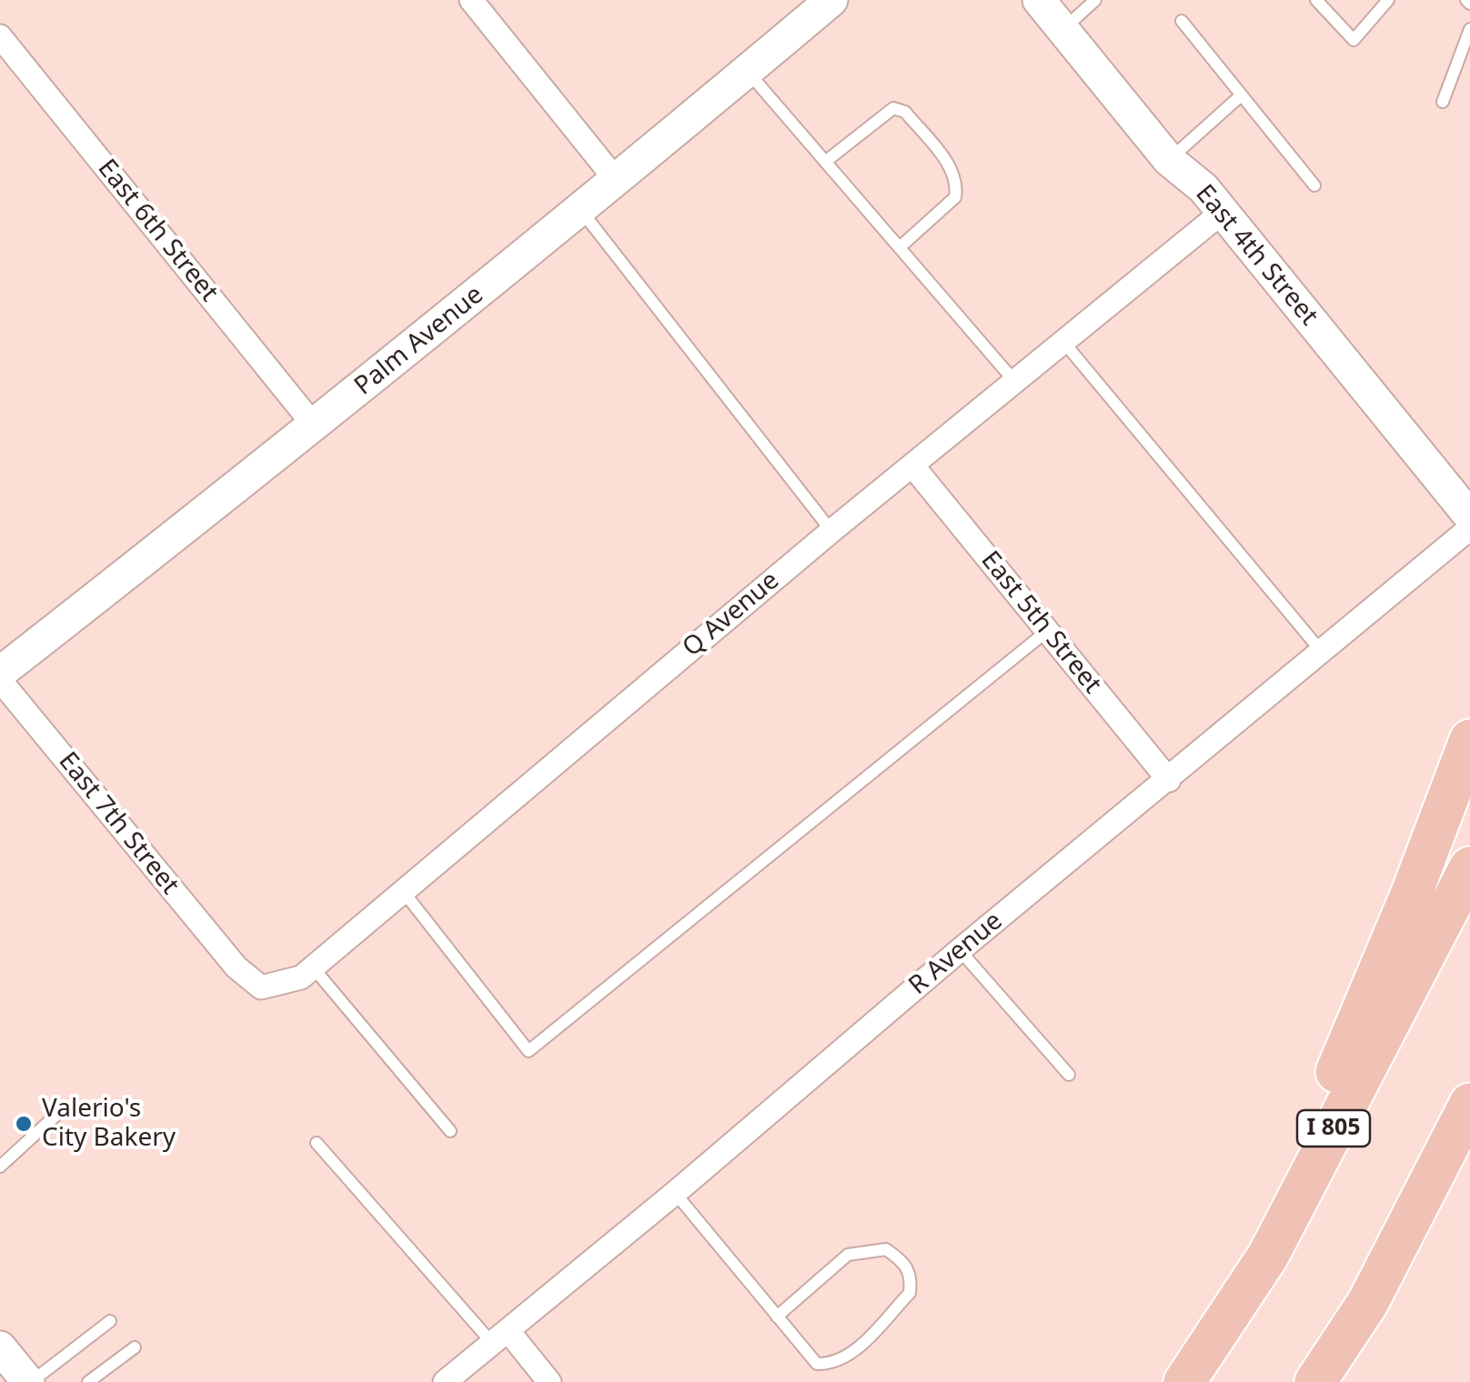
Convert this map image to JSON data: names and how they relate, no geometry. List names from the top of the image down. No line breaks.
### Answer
{"streets":{"highway":["I 805"],"street":["East 6th Street","East 4th Street","Palm Avenue","Q Avenue","East 5th Street","East 7th Street","R Avenue"]},"crossings":[["East 6th Street","Palm Avenue"],["East 4th Street","Q Avenue"],["Q Avenue","East 5th Street"],["Q Avenue","East 7th Street"],["East 5th Street","R Avenue"]],"places":["Valerio's City Bakery"]}
